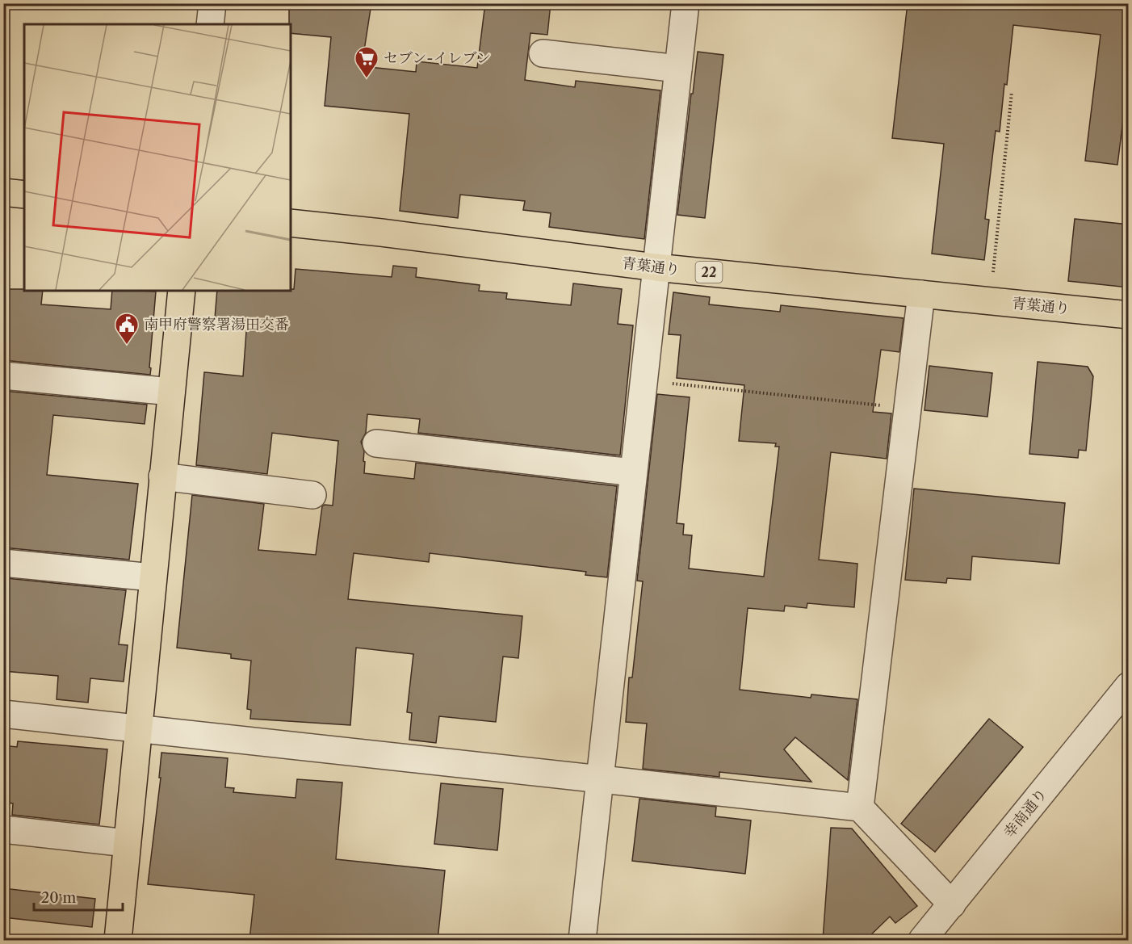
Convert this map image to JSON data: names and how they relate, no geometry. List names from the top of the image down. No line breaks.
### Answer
{"streets":{"main road":["青葉通り","22"],"street":["幸南通り"]},"places":{"supermarket":["セブン-イレブン"],"public building":["南甲府警察署湯田交番"]},"scale_bar":"20 m"}
